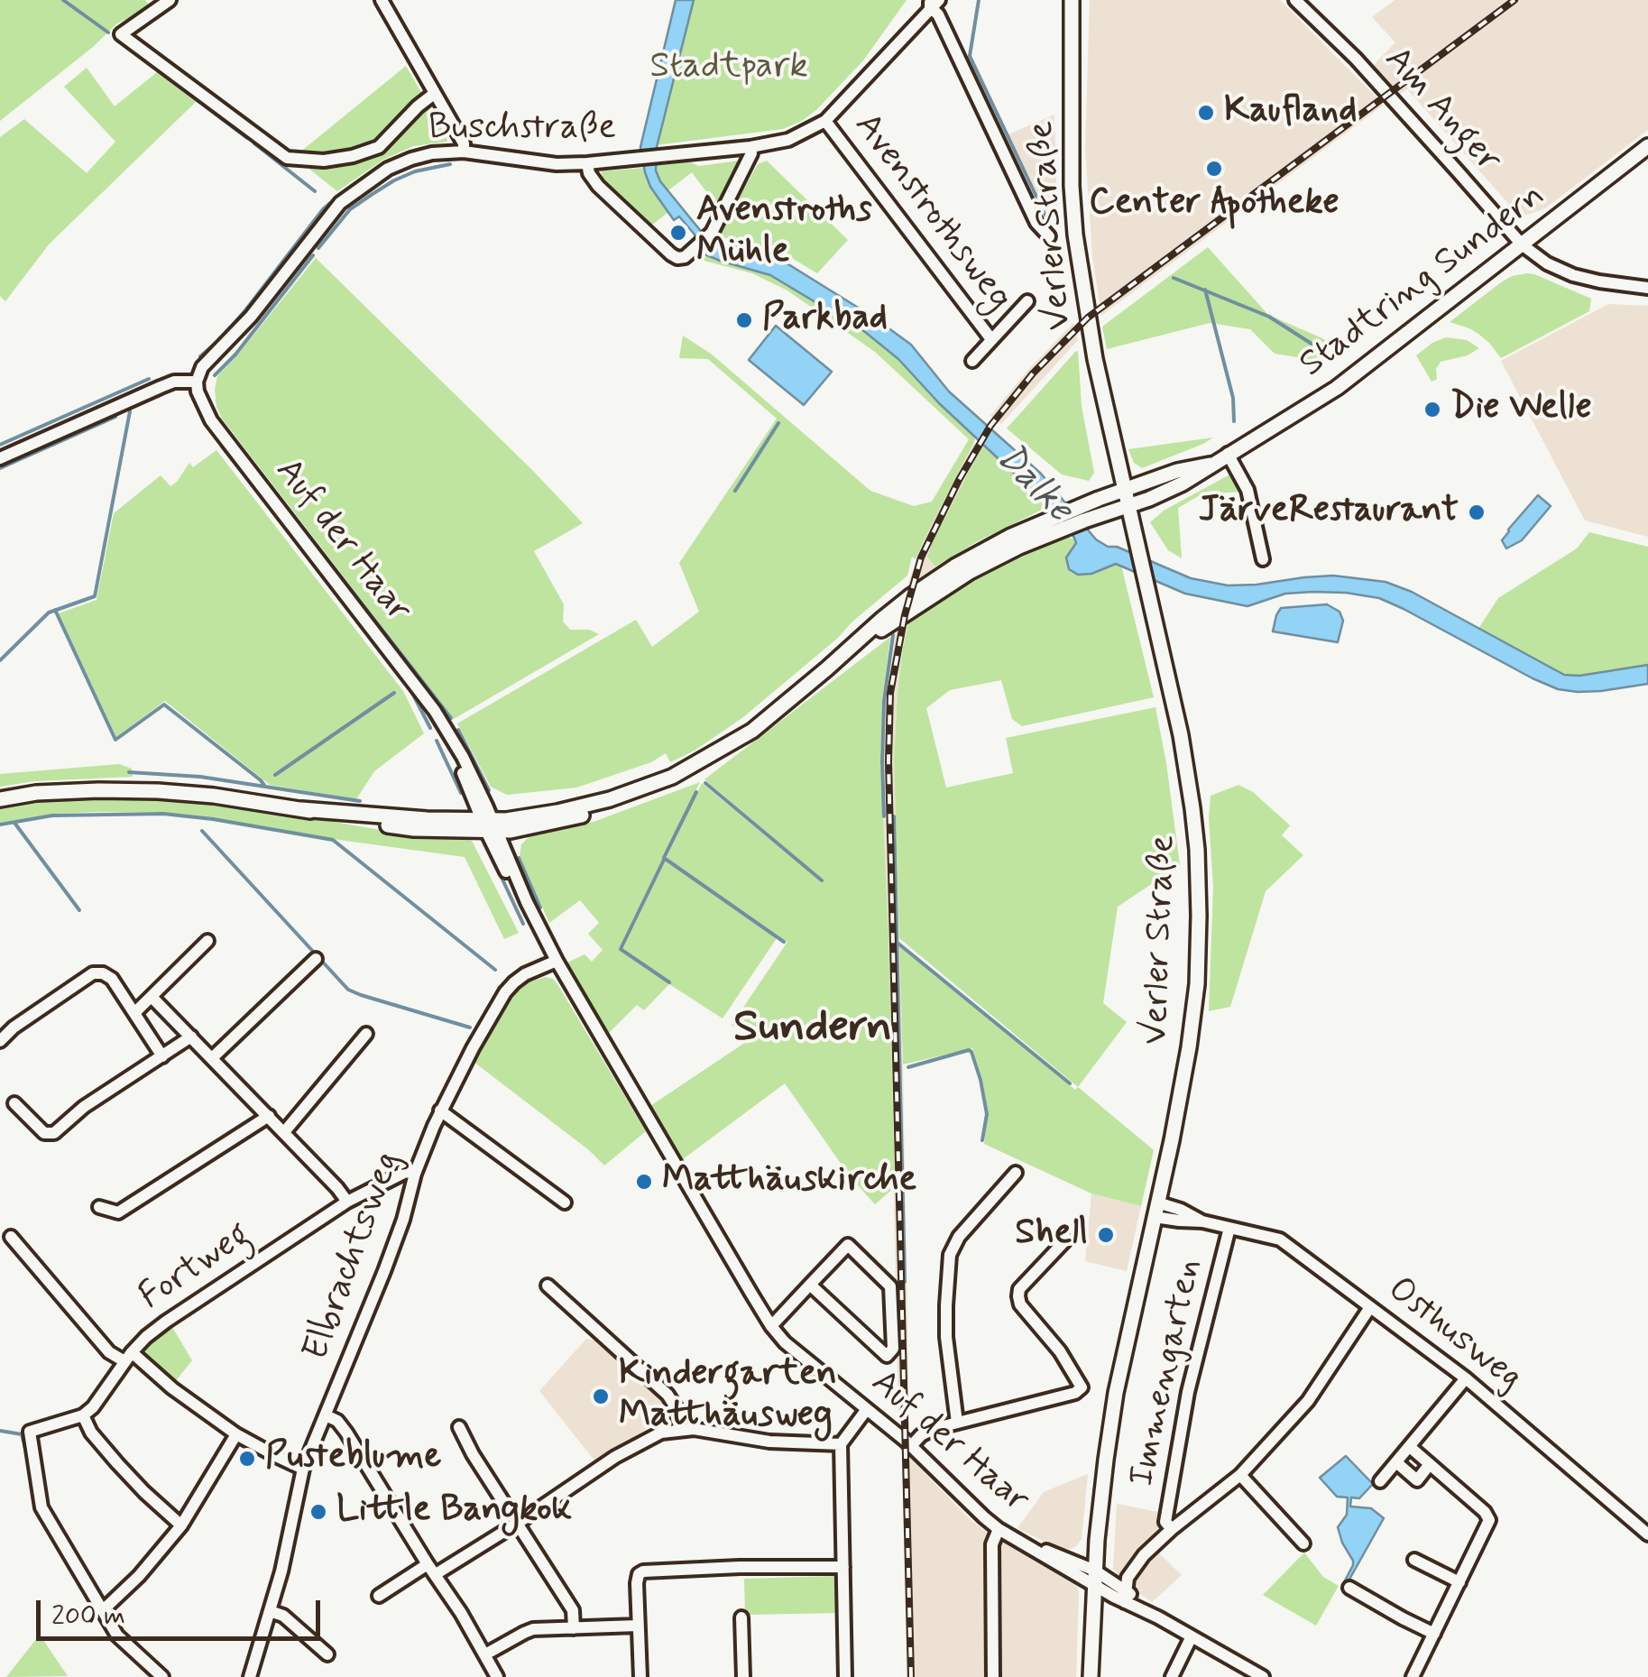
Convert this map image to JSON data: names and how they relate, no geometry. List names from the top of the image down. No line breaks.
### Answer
{"streets":{"main road":["Verler Straße","Stadtring Sundern"],"street":["Am Anger","Buschstraße","Avenstrothsweg","Auf der Haar","Elbrachtsweg","Fortweg","Osthusweg","Immengarten"]},"crossings":[["Am Anger","Stadtring Sundern"],["Buschstraße","Avenstrothsweg"],["Buschstraße","Auf der Haar"],["Verler Straße","Stadtring Sundern"],["Verler Straße","Auf der Haar"],["Verler Straße","Osthusweg"],["Stadtring Sundern","Auf der Haar"],["Auf der Haar","Elbrachtsweg"],["Elbrachtsweg","Fortweg"],["Osthusweg","Immengarten"]],"districts":["Sundern"],"water":["Dalke"],"parks":["Stadtpark"],"places":["Kaufland","Center Apotheke","Avenstroths Mühle","Parkbad","Die Welle","JärveRestaurant","Matthäuskirche","Shell","Kindergarten Matthäusweg","Pusteblume","Little Bangkok"],"scale_bar":"200 m"}
